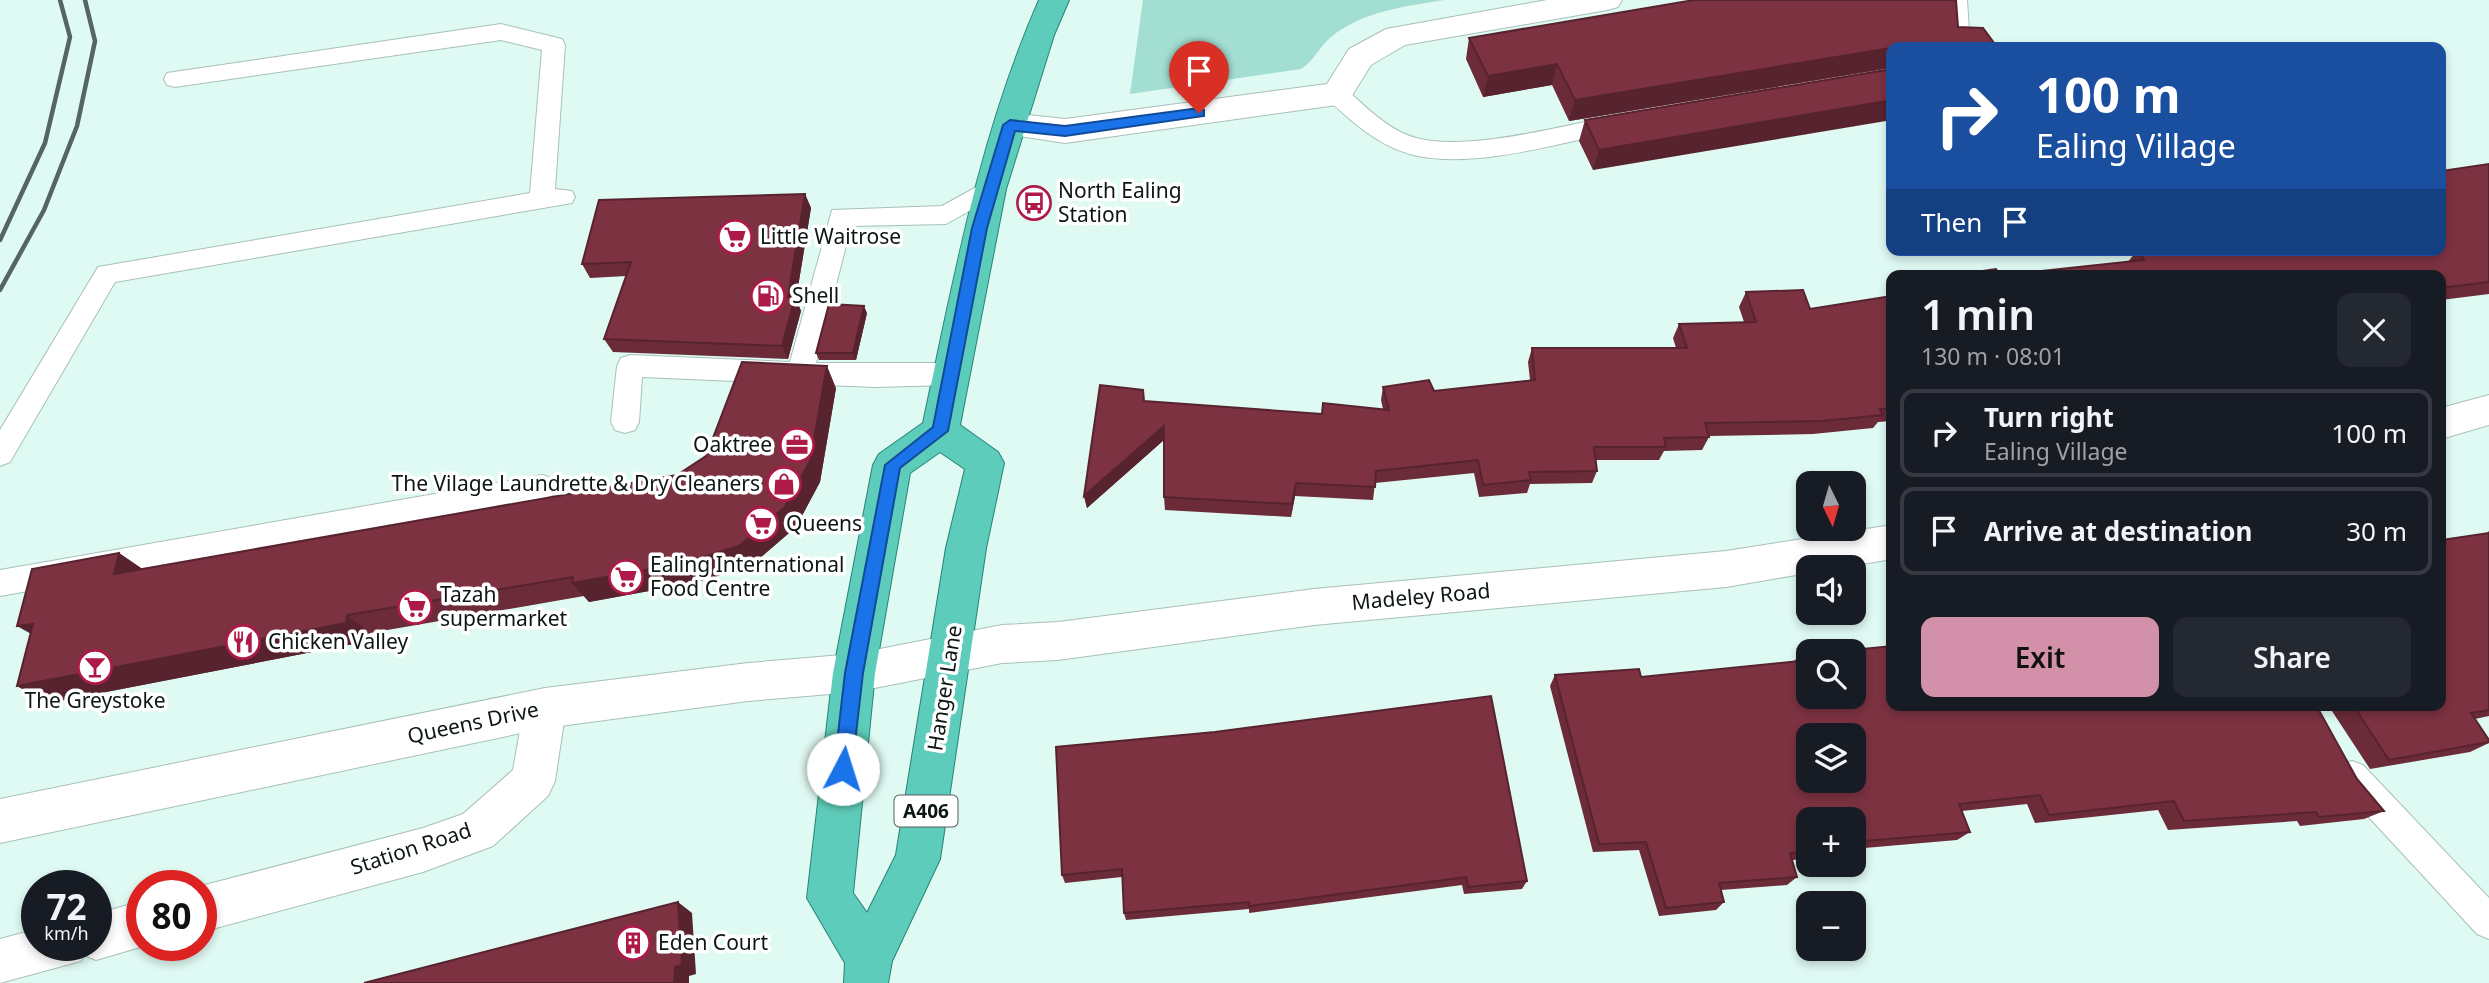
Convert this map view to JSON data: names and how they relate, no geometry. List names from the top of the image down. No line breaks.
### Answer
{"streets":{"highway":["Hanger Lane","A406"],"street":["Madeley Road","Queens Drive","Station Road"]},"crossings":[["Madeley Road","Hanger Lane"],["Madeley Road","Queens Drive"],["Hanger Lane","Queens Drive"],["Queens Drive","Station Road"]],"places":{"bus stop":["North Ealing Station"],"supermarket":["Little Waitrose","Queens","Ealing International Food Centre","Tazah supermarket"],"fuel station":["Shell"],"office":["Oaktree"],"shop":["The Vilage Laundrette & Dry Cleaners"],"restaurant":["Chicken Valley"],"bar":["The Greystoke"],"building":["Eden Court"]},"north":"bottom","page":{"turn":["100 m","Ealing Village"],"then":"Then","heading":["1 min","130 m · 08:01"],"list":[{"name":"Turn right","note":"Ealing Village","value":"100 m"},{"name":"Arrive at destination","value":"30 m"}],"map_buttons":["+","−"],"buttons":["Exit","Share"],"speed":"72 km/h","limit":"80"}}
